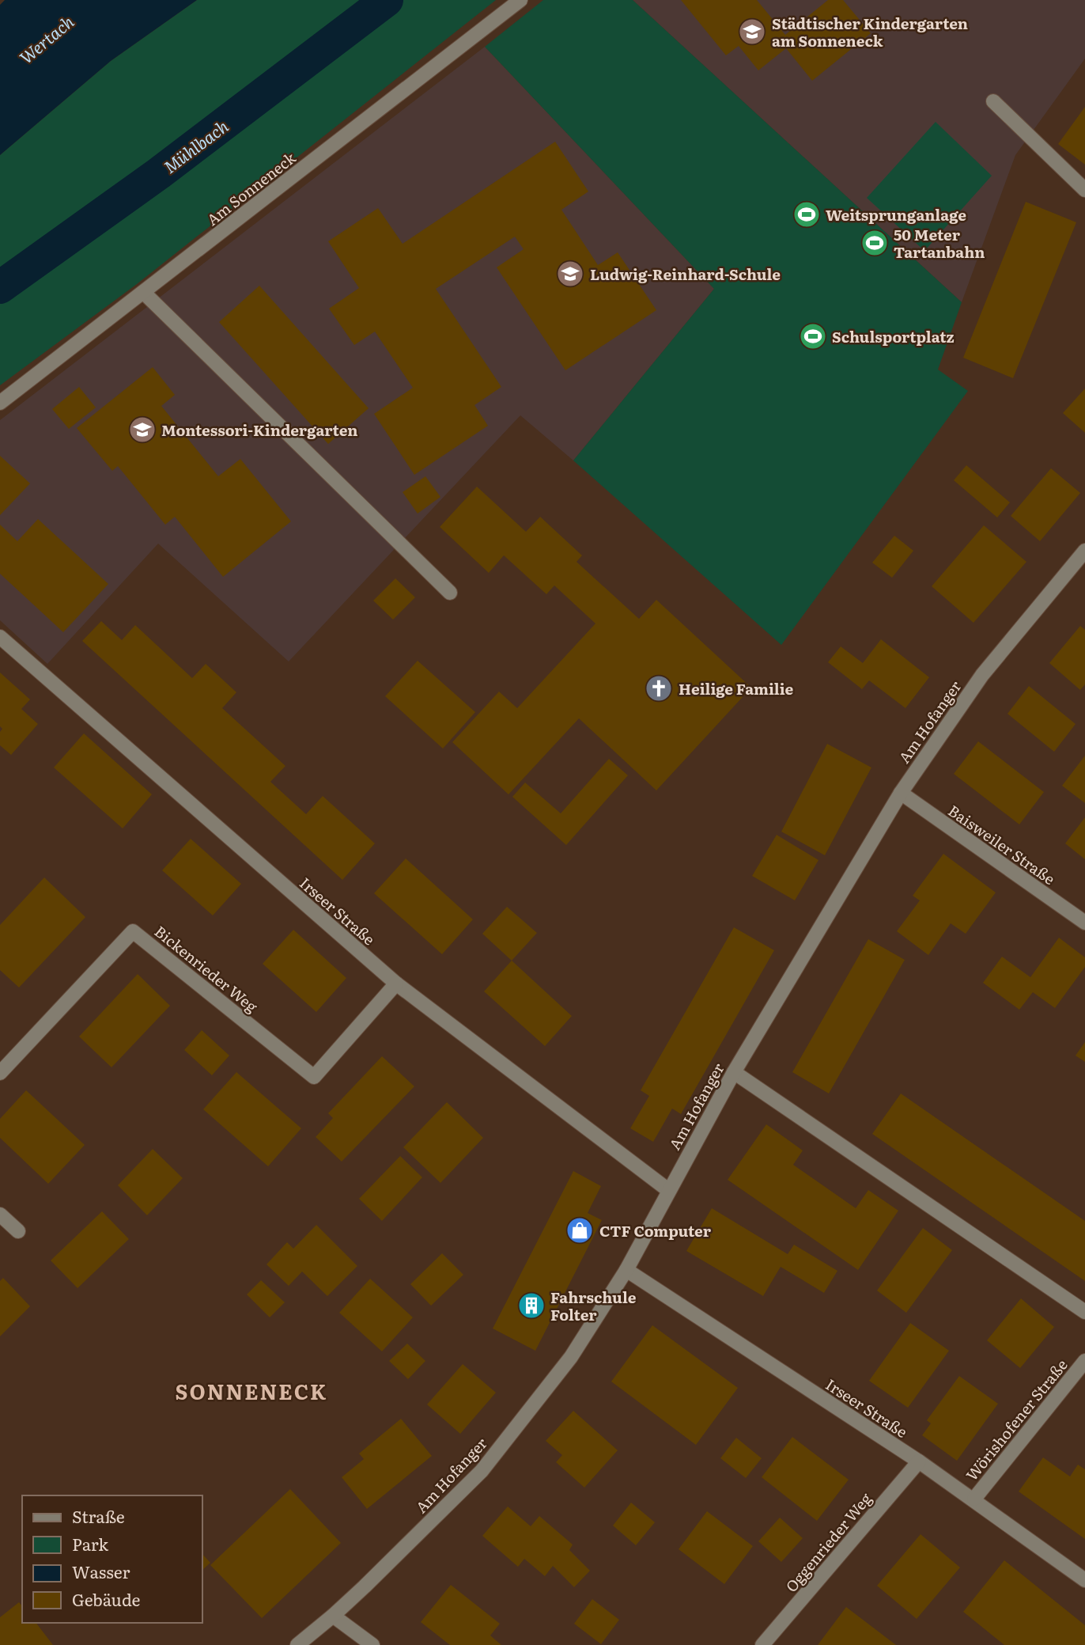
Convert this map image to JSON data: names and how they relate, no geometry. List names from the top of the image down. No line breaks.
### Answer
{"streets":{"street":["Am Sonneneck","Am Hofanger","Baisweiler Straße","Irseer Straße","Bickenrieder Weg","Wörishofener Straße","Oggenrieder Weg"]},"crossings":[["Am Hofanger","Baisweiler Straße"],["Am Hofanger","Irseer Straße"],["Irseer Straße","Bickenrieder Weg"],["Irseer Straße","Wörishofener Straße"],["Irseer Straße","Oggenrieder Weg"]],"districts":["SONNENECK"],"water":["Wertach","Mühlbach"],"places":{"school or university":["Städtischer Kindergarten am Sonneneck","Ludwig-Reinhard-Schule","Montessori-Kindergarten"],"sports":["Weitsprunganlage","50 Meter Tartanbahn","Schulsportplatz"],"church":["Heilige Familie"],"shop":["CTF Computer"],"building":["Fahrschule Folter"]},"legend":["Straße","Park","Wasser","Gebäude"]}
